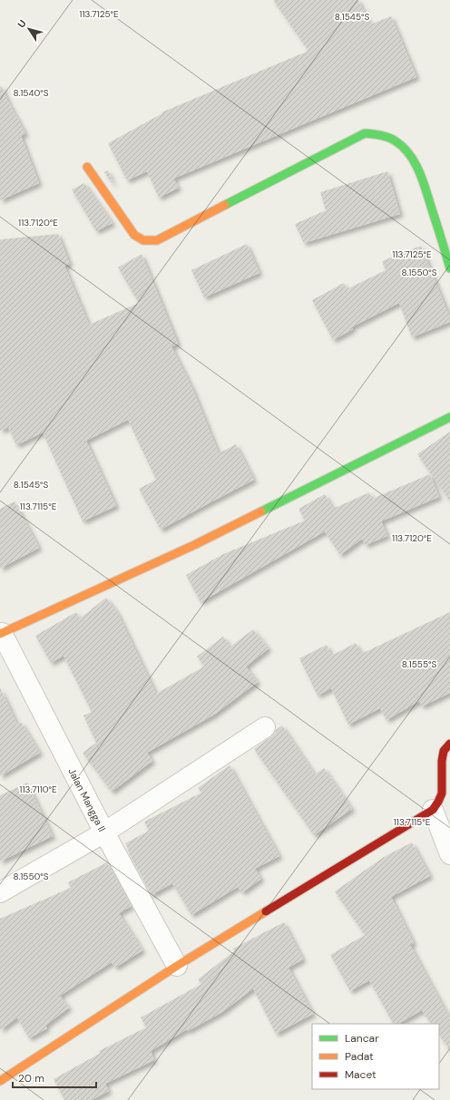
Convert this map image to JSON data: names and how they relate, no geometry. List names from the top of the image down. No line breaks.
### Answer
{"streets":{"street":["Jalan Mangga II"]},"legend":["Lancar","Padat","Macet"],"scale_bar":"20 m","north":"top left","coordinates":["113.7125°E","8.1545°S","8.1540°S","113.7120°E","8.1550°S","113.7115°E","8.1555°S","113.7110°E"]}
